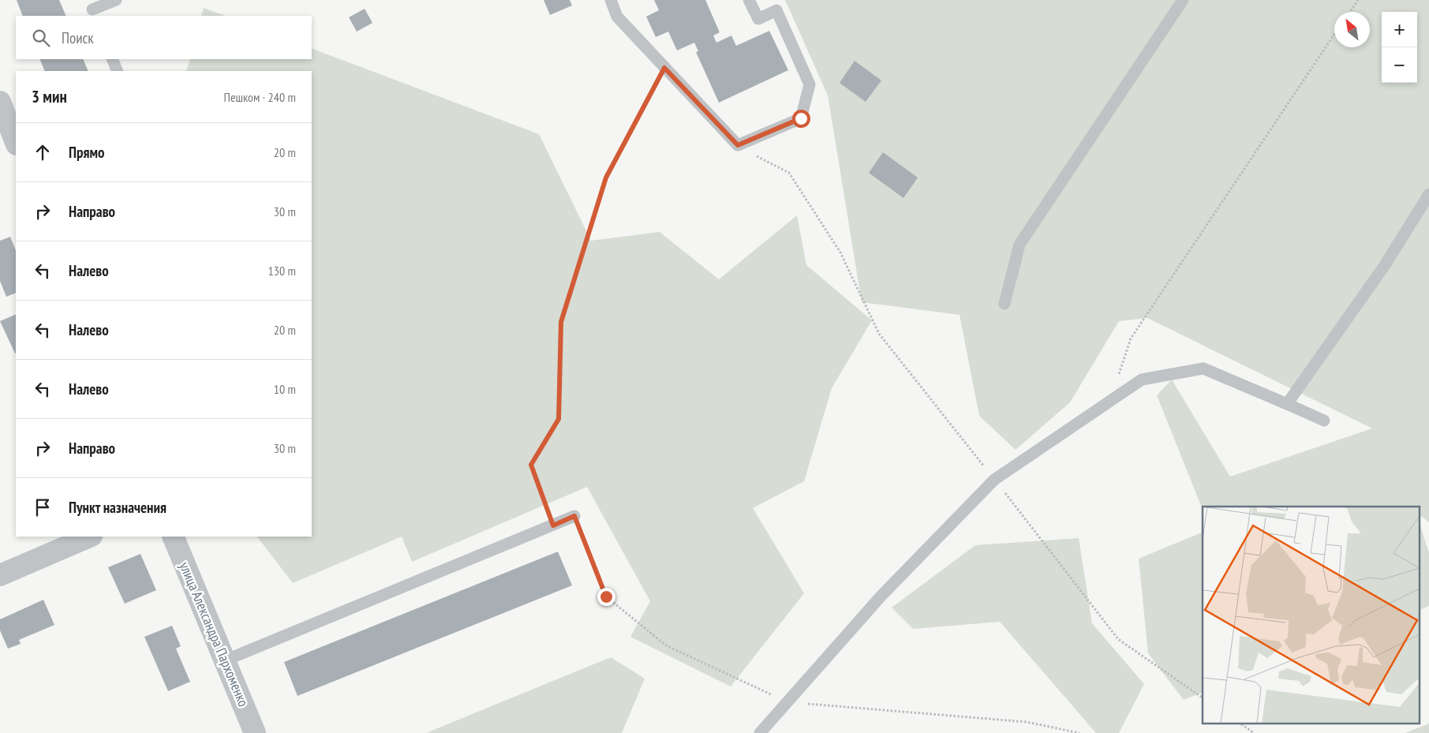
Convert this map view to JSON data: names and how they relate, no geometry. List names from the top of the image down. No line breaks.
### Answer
{"streets":{"street":["улица Александра Пархоменко"]},"north":"top left","page":{"map_buttons":["+","−"],"search":"Поиск","heading":["3 мин","Пешком · 240 m"],"list":[["Прямо","20 m"],["Направо","30 m"],["Налево","130 m"],["Налево","20 m"],["Налево","10 m"],["Направо","30 m"],"Пункт назначения"]}}
